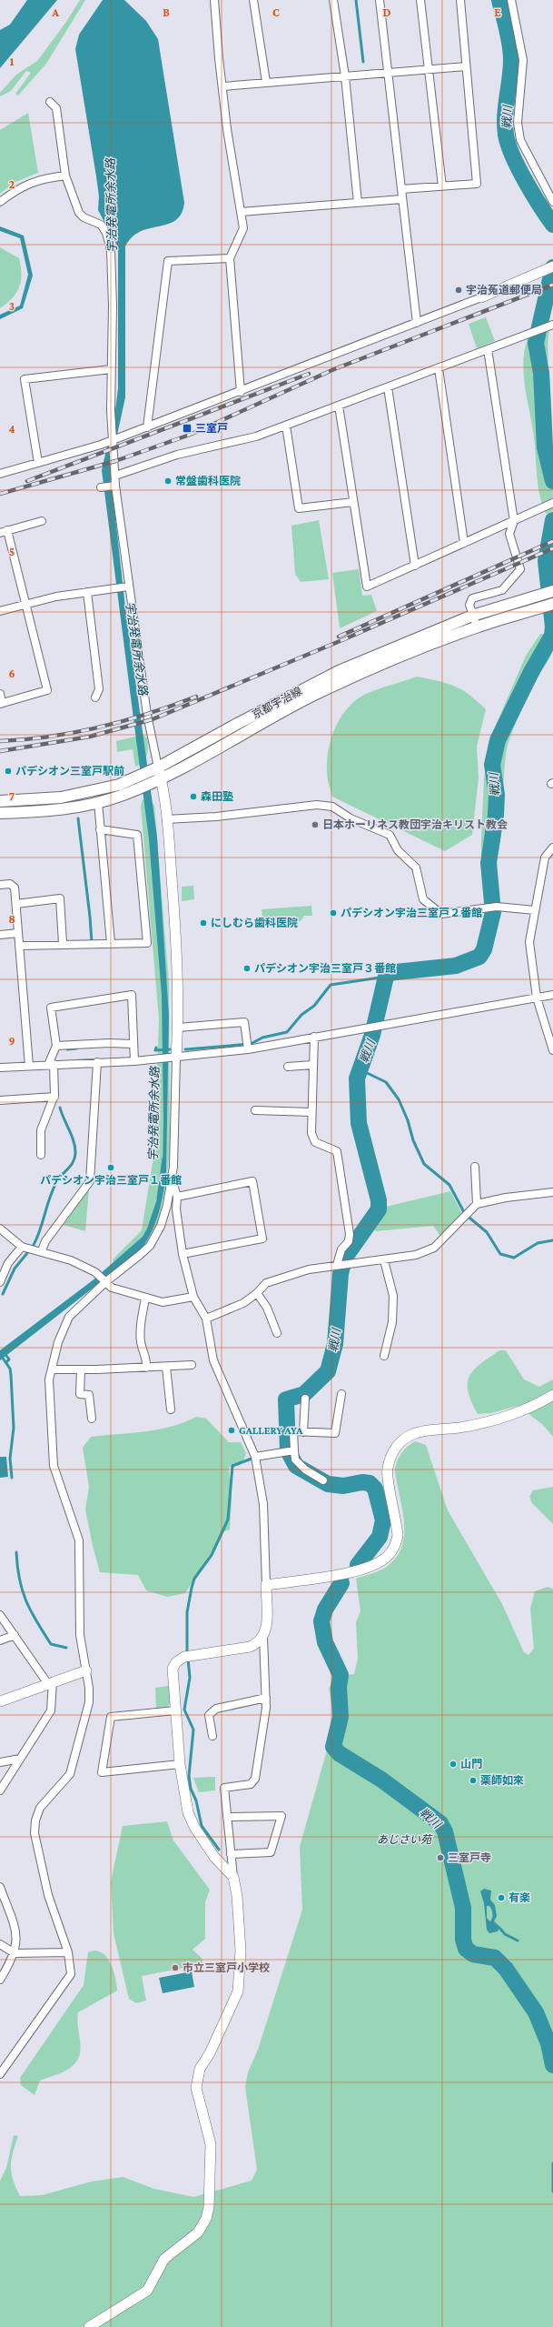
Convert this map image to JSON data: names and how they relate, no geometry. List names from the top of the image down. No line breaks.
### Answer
{"streets":{"main road":["京都宇治線"]},"water":["戦川","宇治発電所余水路"],"parks":["あじさい苑"],"places":{"other":["宇治菟道郵便局","常盤歯科医院","パデシオン三室戸駅前","森田塾","日本ホーリネス教団宇治キリスト教会","パデシオン宇治三室戸２番館","にしむら歯科医院","パデシオン宇治三室戸３番館","パデシオン宇治三室戸１番館","GALLERY AYA","山門","薬師如來","三室戸寺","有楽","市立三室戸小学校"],"transit":["三室戸"]},"grid":{"columns":["A","B","C","D","E"],"rows":["1","2","3","4","5","6","7","8","9"]}}
